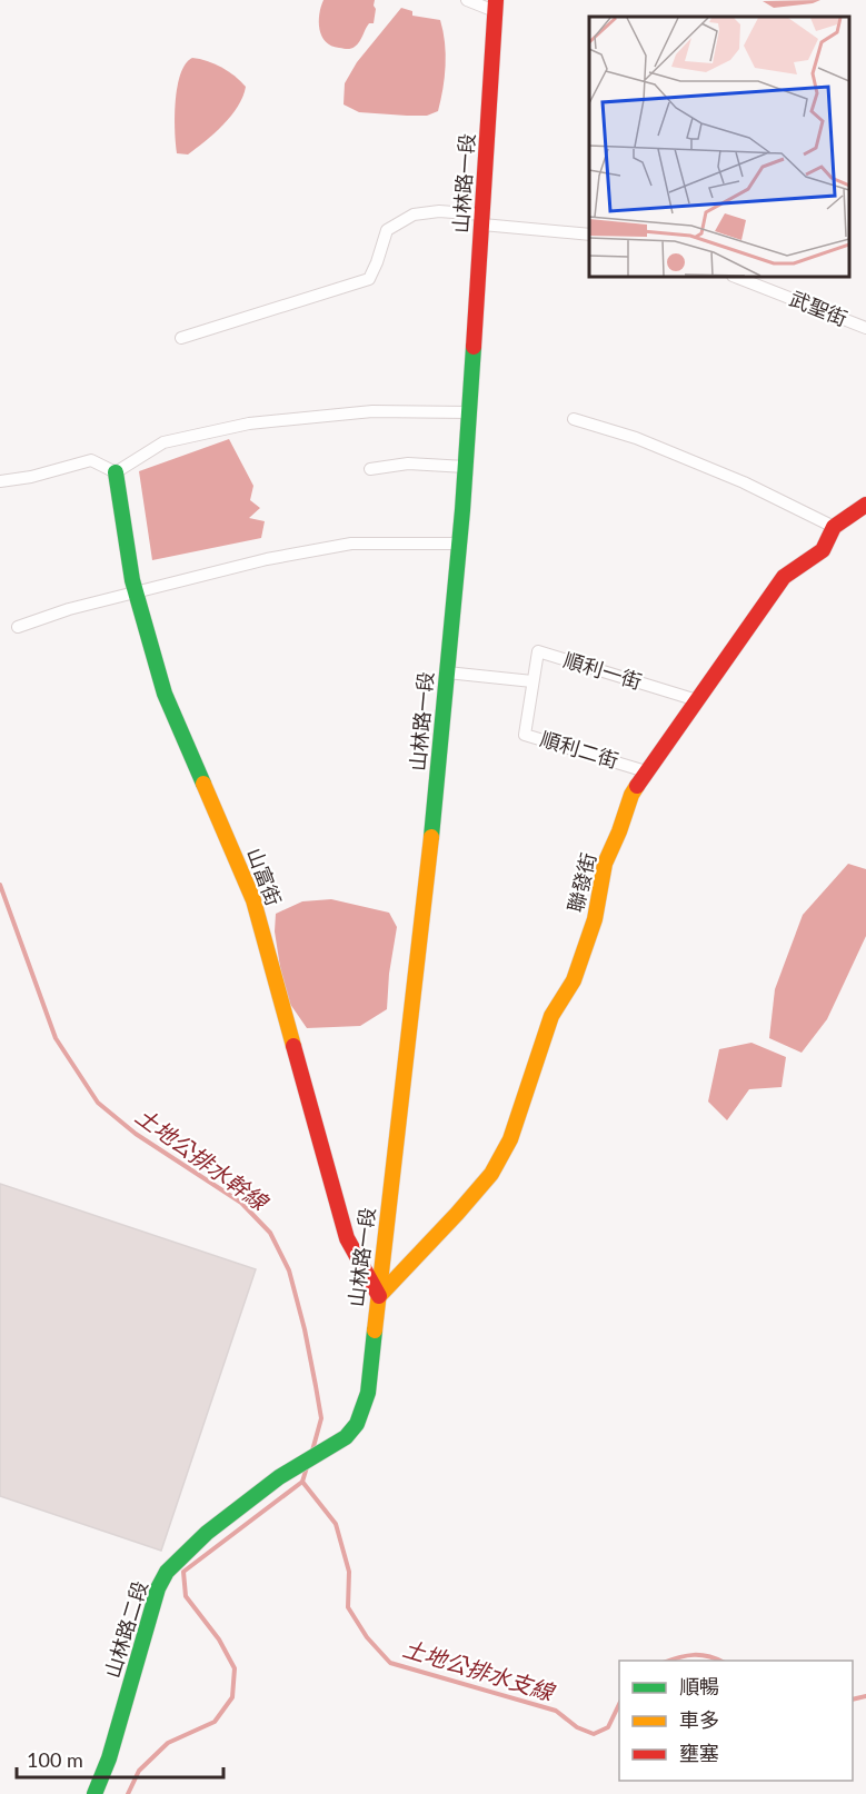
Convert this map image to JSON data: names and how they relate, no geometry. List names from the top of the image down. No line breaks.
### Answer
{"streets":{"main road":["山林路一段","山富街","聯發街","山林路二段"],"street":["武聖街","順利一街","順利二街"]},"crossings":[["山林路一段","山富街"],["山林路一段","聯發街"],["山林路一段","山林路二段"],["順利一街","順利二街"],["順利一街","聯發街"],["順利二街","聯發街"],["山富街","聯發街"]],"water":["土地公排水幹線","土地公排水支線"],"legend":["順暢","車多","壅塞"],"scale_bar":"100 m"}
